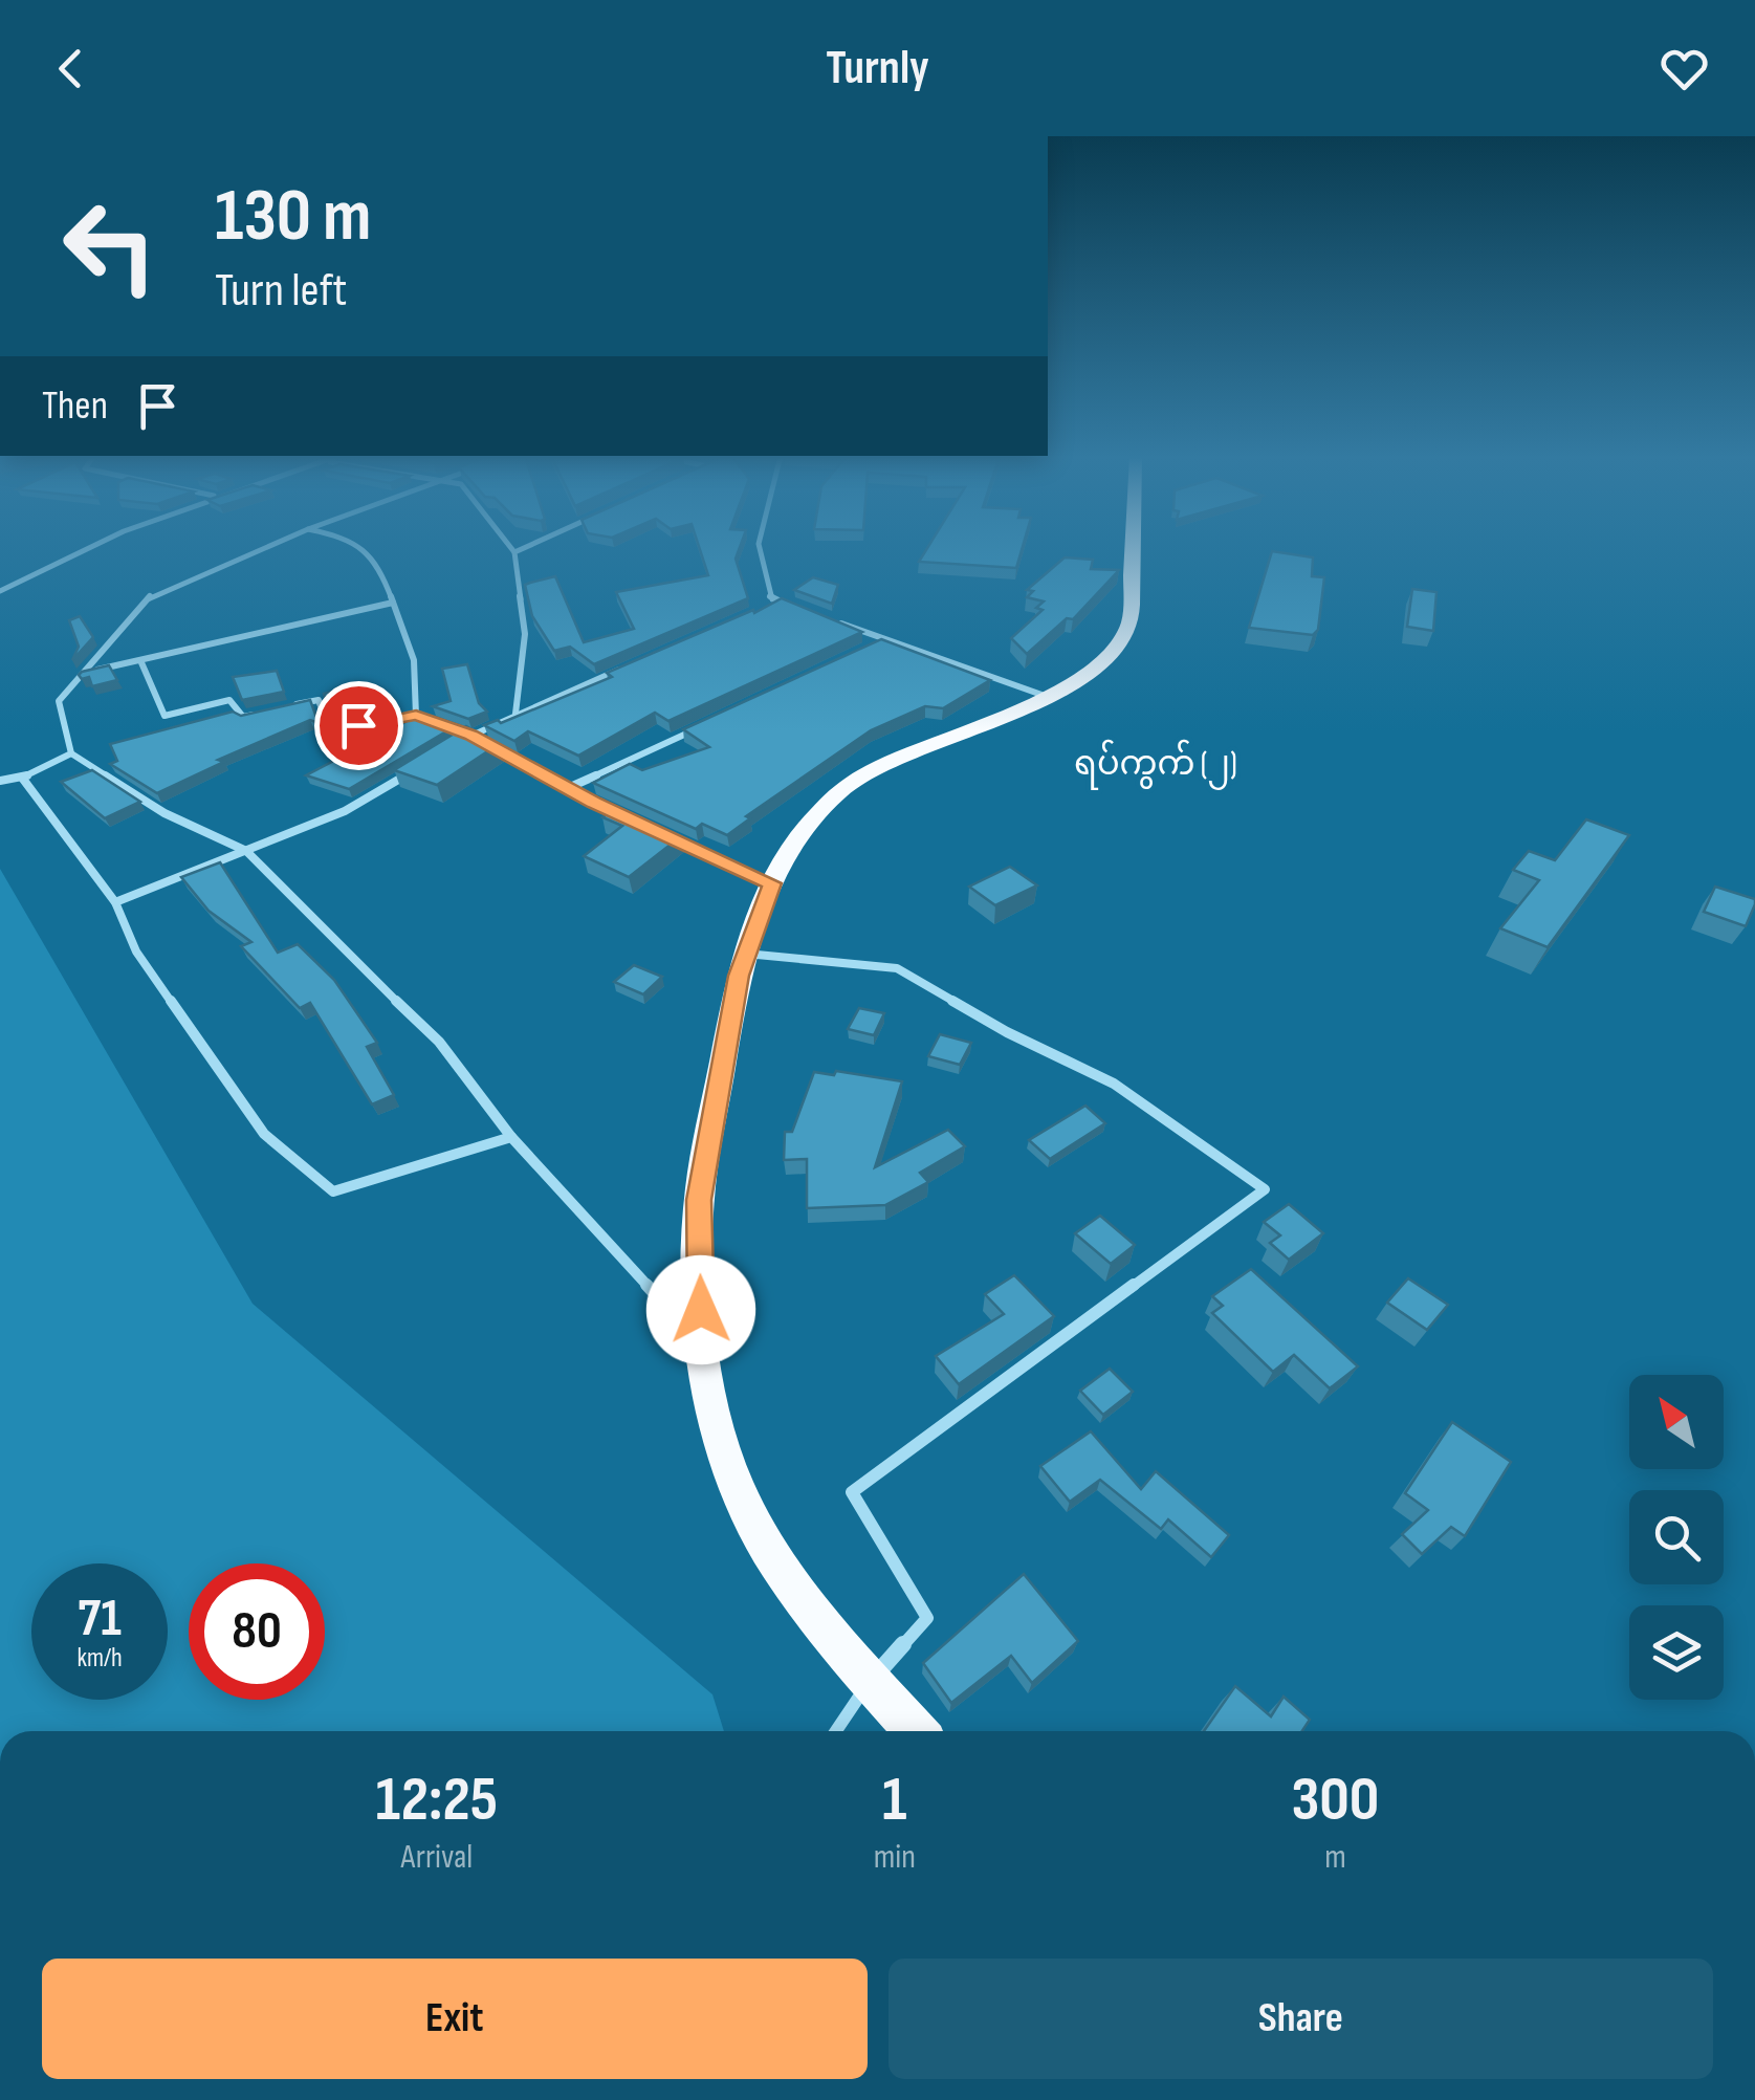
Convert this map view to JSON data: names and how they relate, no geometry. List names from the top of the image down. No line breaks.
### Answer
{"districts":["ရပ်ကွက် (၂)"],"north":"top left","page":{"header":"Turnly","turn":["130 m","Turn left"],"then":"Then","speed":"71 km/h","limit":"80","eta":["12:25","Arrival","1","min","300","m"],"buttons":["Exit","Share"]}}
